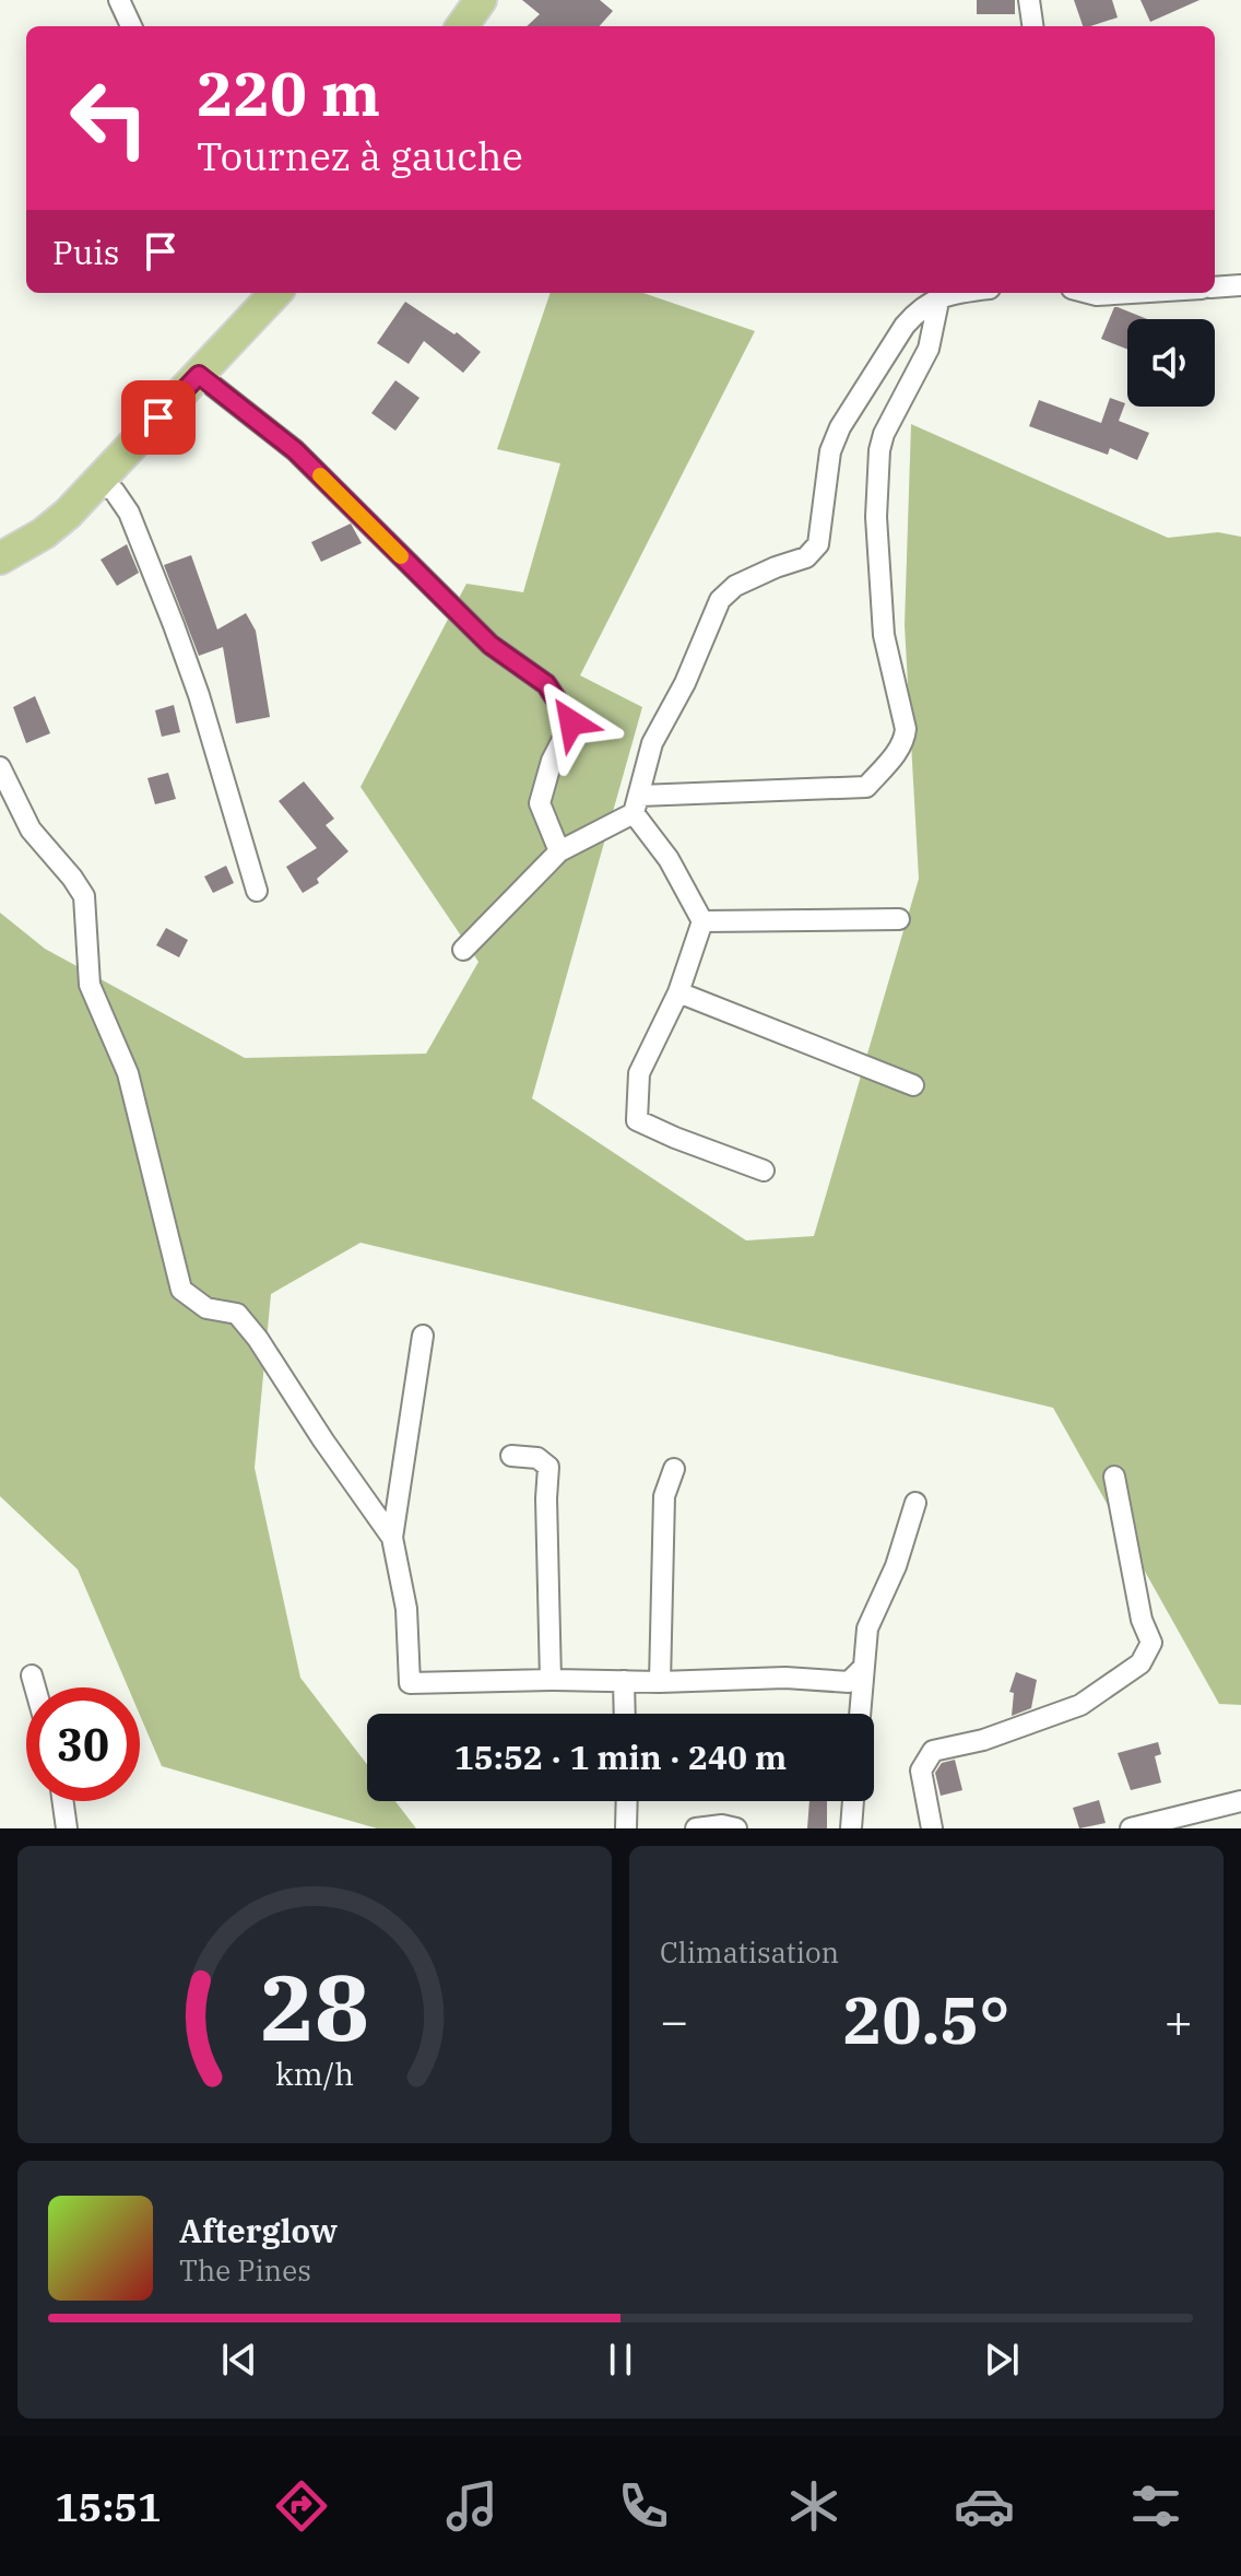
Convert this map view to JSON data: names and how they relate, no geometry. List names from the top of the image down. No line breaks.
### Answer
{"page":{"turn":["220 m","Tournez à gauche"],"then":"Puis","limit":"30","trip":"15:52 · 1 min · 240 m","tile":"Climatisation","heat":["−","20.5°","+"],"song":["Afterglow","The Pines"],"tabs":"15:51","gauge":["28","km/h"]}}
